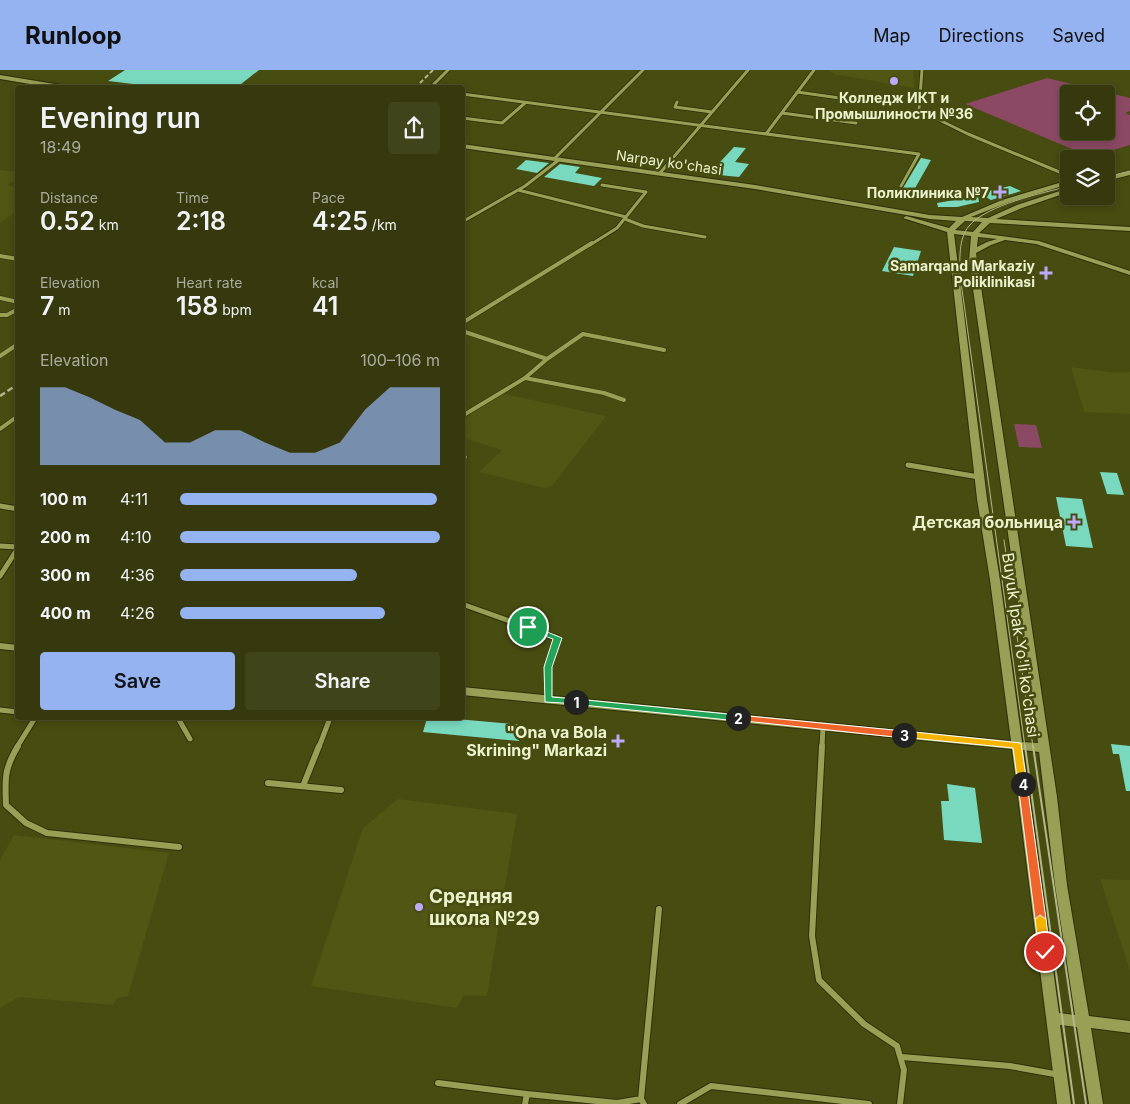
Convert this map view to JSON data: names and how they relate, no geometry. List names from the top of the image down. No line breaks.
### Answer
{"streets":{"main road":["Narpay ko'chasi","Buyuk Ipak Yo'li ko'chasi"]},"crossings":[["Narpay ko'chasi","Buyuk Ipak Yo'li ko'chasi"]],"places":{"other":["Колледж ИКТ и Промышлиности №36","Средняя школа №29"],"health":["Поликлиника №7","Samarqand Markaziy Poliklinikasi","Детская больница","\"Ona va Bola Skrining\" Markazi"]},"page":{"header":"Runloop","nav":["Map","Directions","Saved"],"heading":["Evening run","18:49"],"stats":[["Distance","0.52 km"],["Time","2:18"],["Pace","4:25 /km"],["Elevation","7 m"],["Heart rate","158 bpm"],["kcal","41"]],"chart":["Elevation","100–106 m"],"list":[{"name":"100 m","note":"4:11"},{"name":"200 m","note":"4:10"},{"name":"300 m","note":"4:36"},{"name":"400 m","note":"4:26"}],"buttons":["Save","Share"],"pins":["1","2","3","4"]}}
